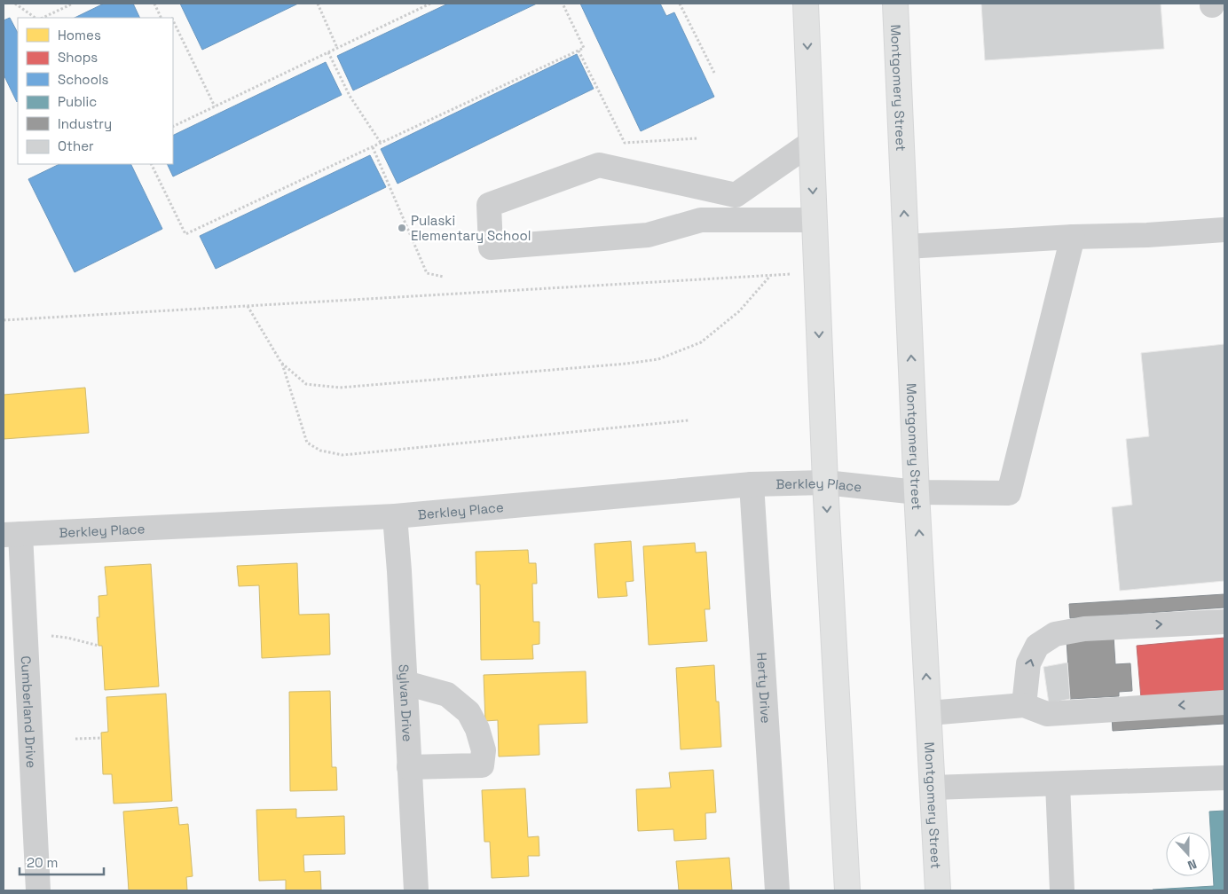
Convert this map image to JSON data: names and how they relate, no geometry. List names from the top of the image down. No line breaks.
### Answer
{"streets":{"main road":["Montgomery Street"],"street":["Berkley Place","Herty Drive","Sylvan Drive","Cumberland Drive"]},"crossings":[["Montgomery Street","Berkley Place"],["Berkley Place","Herty Drive"],["Berkley Place","Sylvan Drive"],["Berkley Place","Cumberland Drive"]],"places":["Pulaski Elementary School"],"legend":["Homes","Shops","Schools","Public","Industry","Other"],"scale_bar":"20 m","north":"bottom"}
